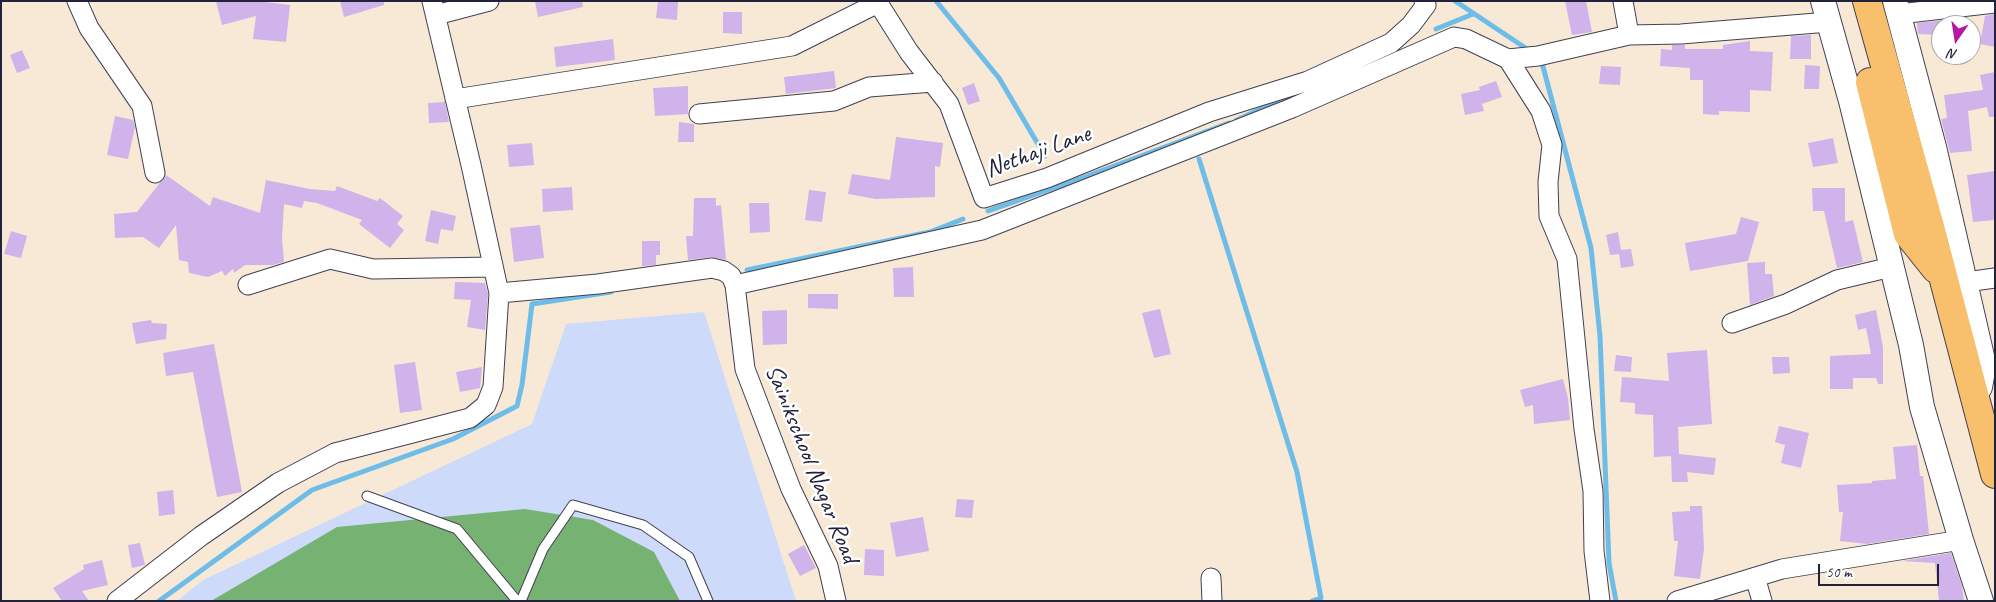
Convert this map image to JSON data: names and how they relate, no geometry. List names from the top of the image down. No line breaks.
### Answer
{"streets":{"street":["Nethaji Lane","Sainikschool Nagar Road"]},"scale_bar":"50 m","north":"bottom"}
